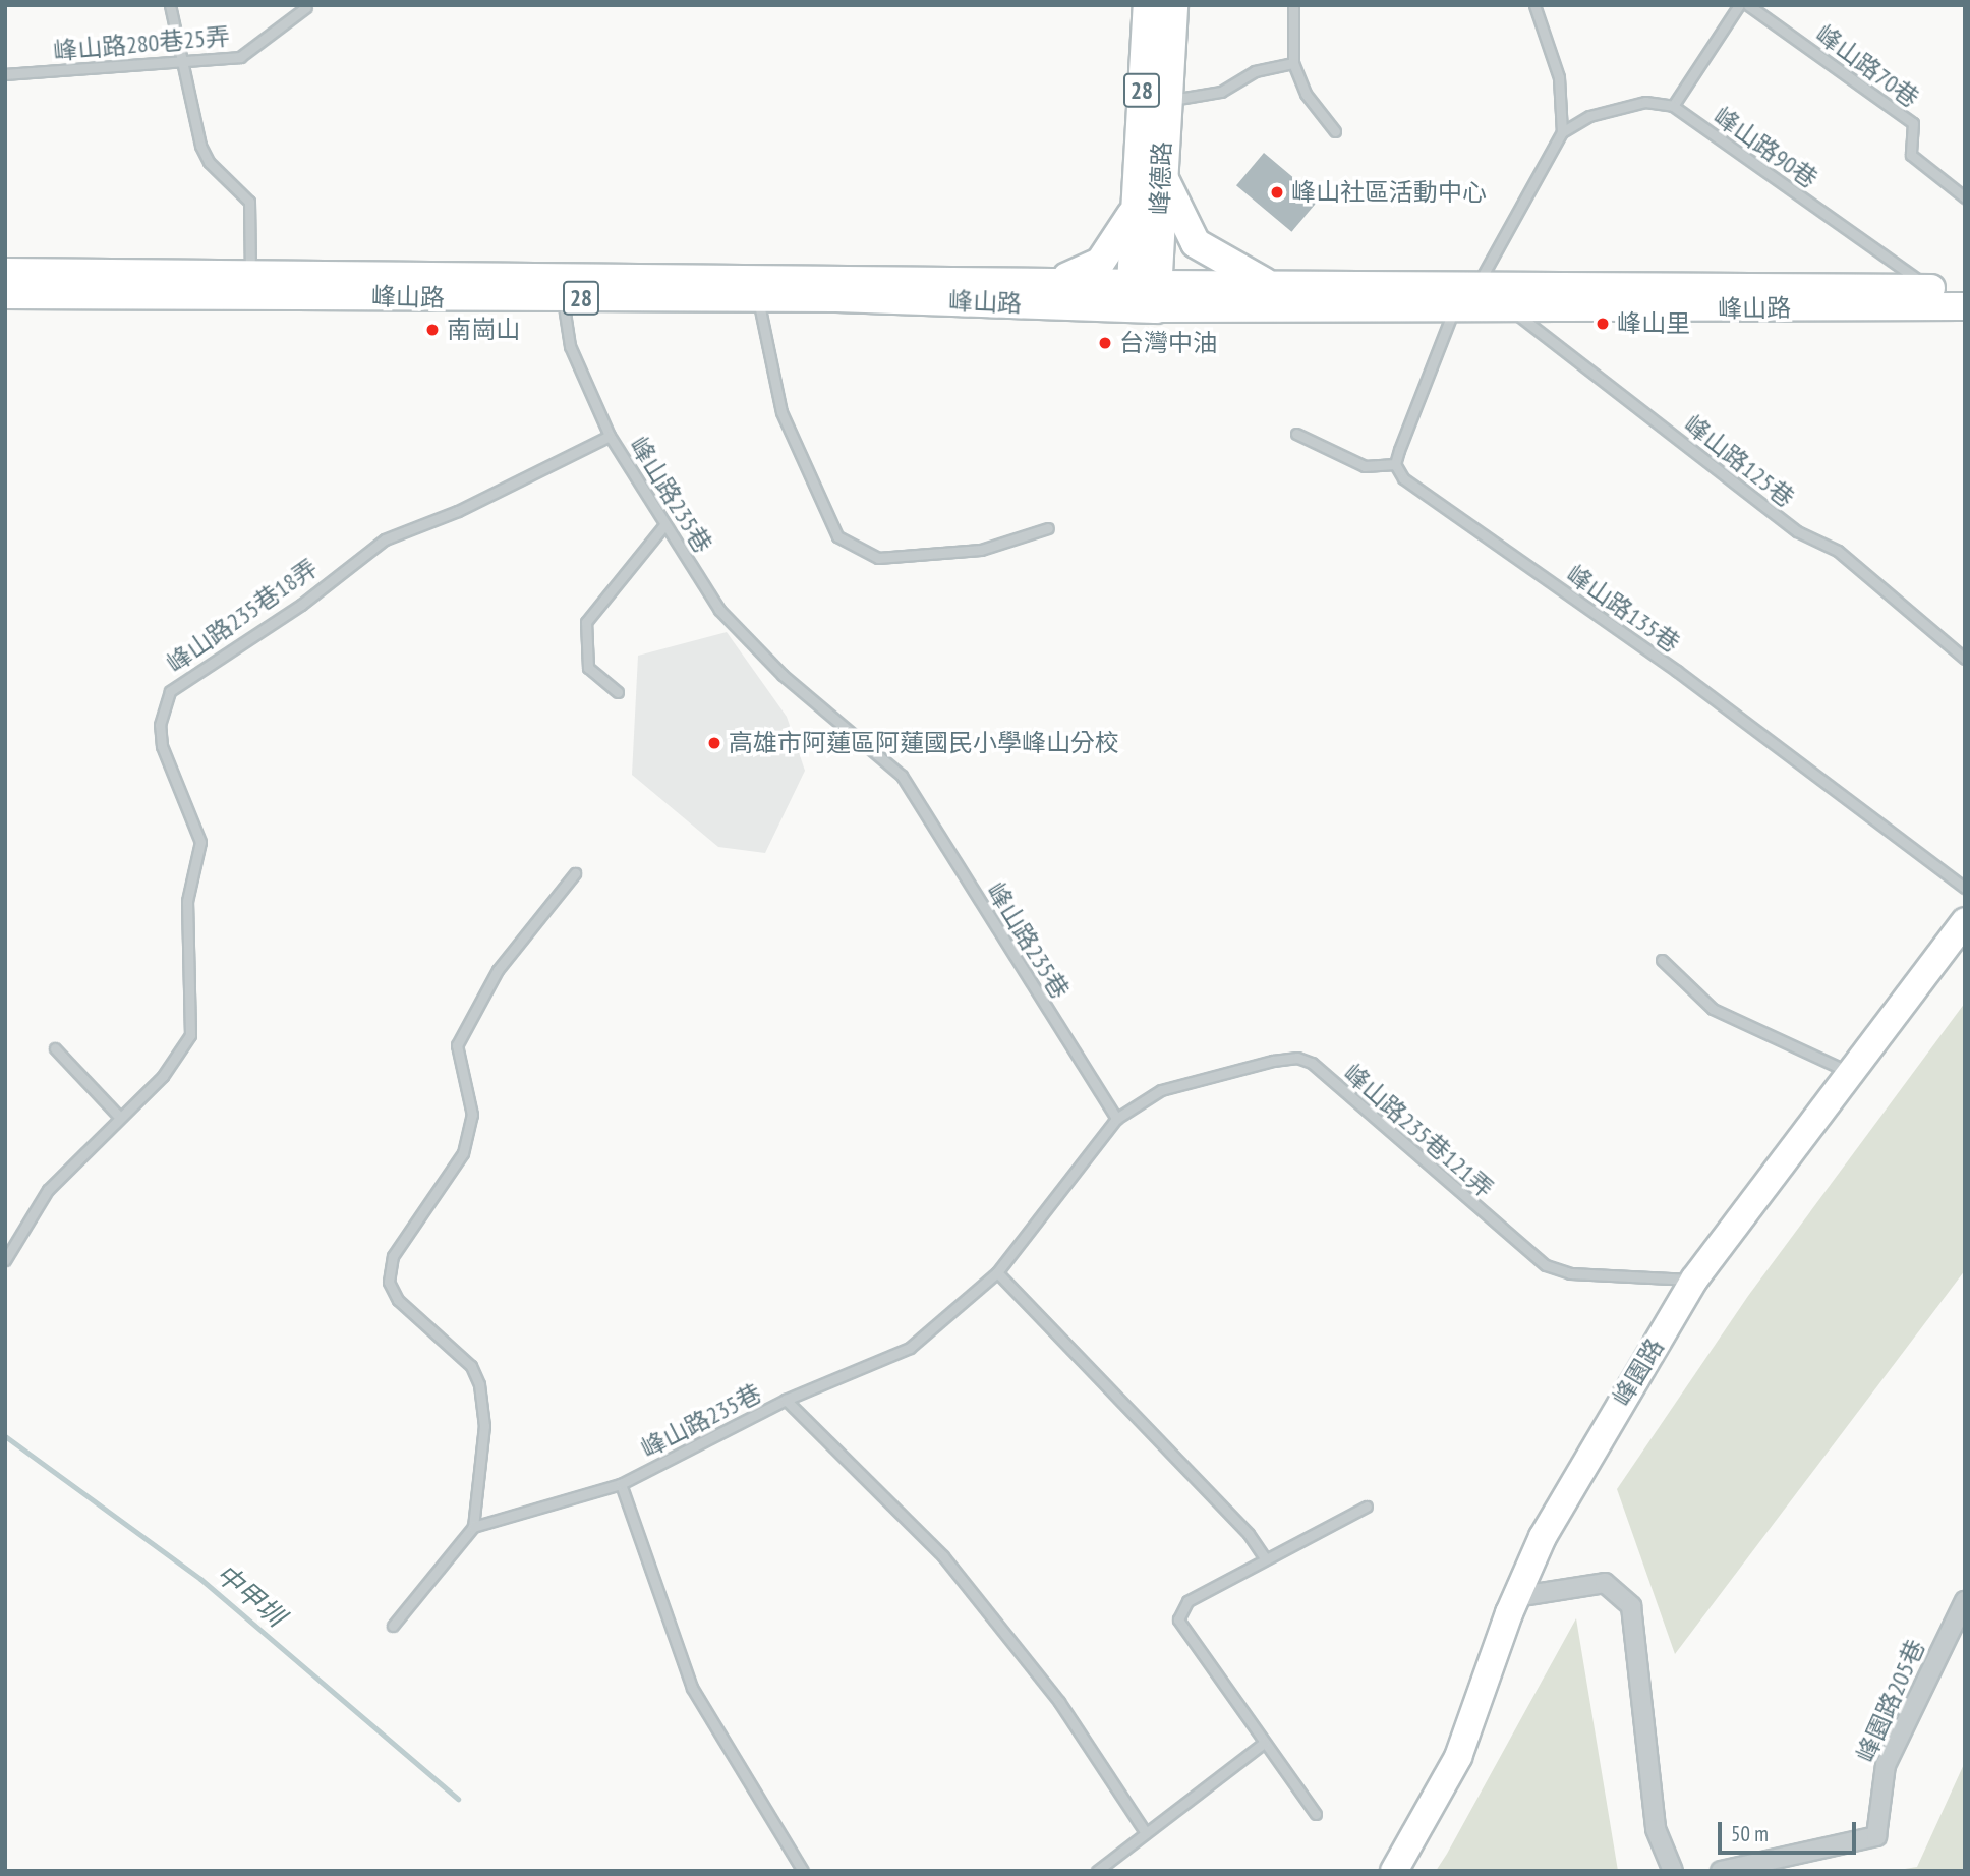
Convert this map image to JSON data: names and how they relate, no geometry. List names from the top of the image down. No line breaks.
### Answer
{"streets":{"main road":["28","峰德路","峰山路"],"street":["峰園路","峰園路205巷"],"lane":["峰山路280巷25弄","峰山路70巷","峰山路90巷","峰山路125巷","峰山路235巷","峰山路135巷","峰山路235巷18弄","峰山路235巷121弄"]},"crossings":[["峰山路90巷","峰山路"],["峰德路","峰山路"],["峰山路","峰山路125巷"],["峰山路","峰山路235巷"],["峰山路235巷","峰山路235巷18弄"],["峰山路235巷","峰山路235巷121弄"],["峰山路235巷121弄","峰園路"]],"water":["中甲圳"],"places":["峰山社區活動中心","峰山里","南崗山","台灣中油","高雄市阿蓮區阿蓮國民小學峰山分校"],"scale_bar":"50 m"}
